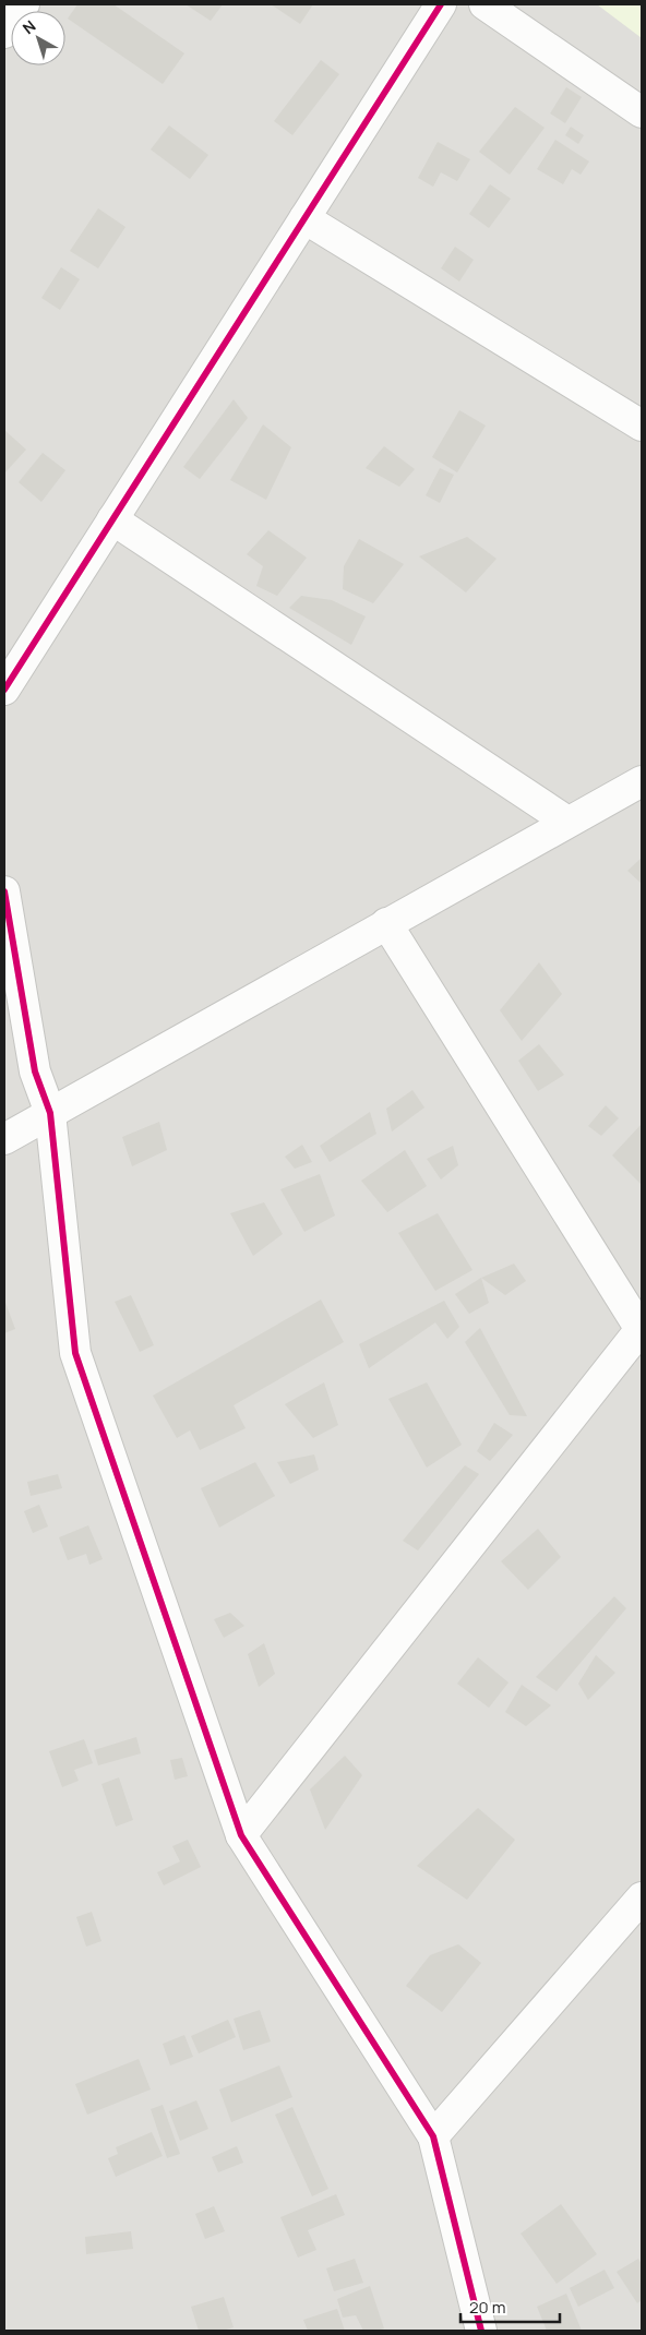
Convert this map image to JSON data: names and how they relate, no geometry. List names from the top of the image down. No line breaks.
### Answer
{"scale_bar":"20 m","north":"top left"}
